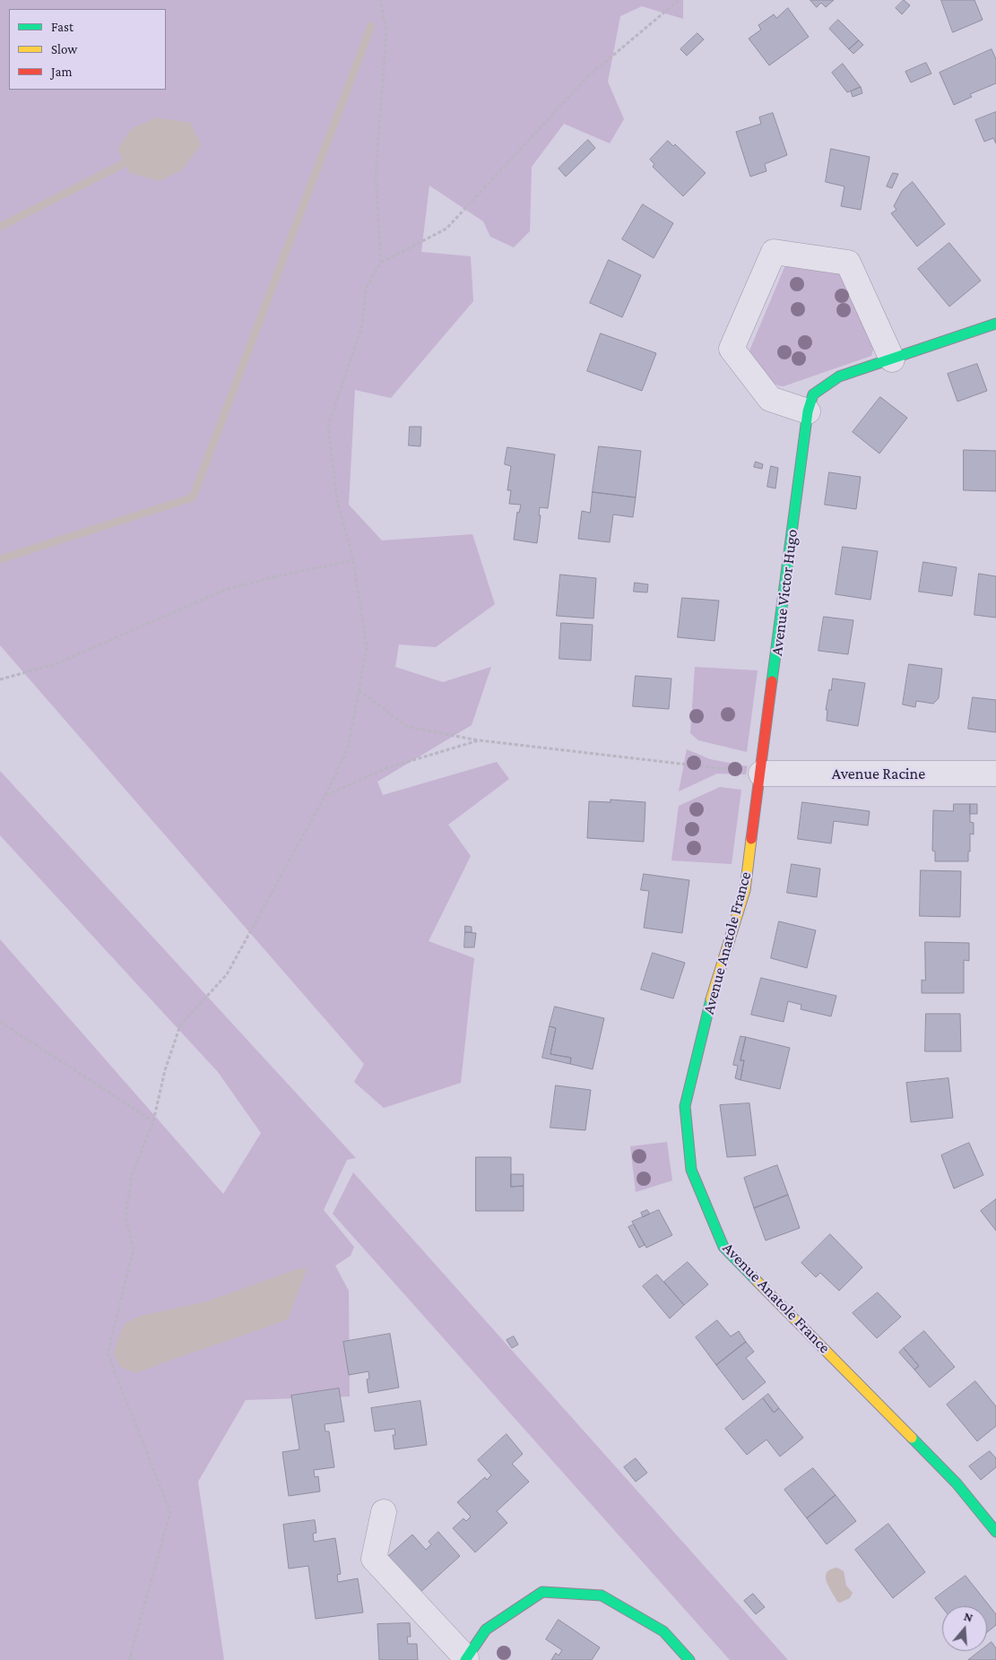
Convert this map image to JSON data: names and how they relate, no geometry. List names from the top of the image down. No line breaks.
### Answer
{"streets":{"street":["Avenue Victor Hugo","Avenue Racine","Avenue Anatole France"]},"crossings":[["Avenue Victor Hugo","Avenue Racine"],["Avenue Victor Hugo","Avenue Anatole France"],["Avenue Racine","Avenue Anatole France"]],"legend":["Fast","Slow","Jam"],"north":"top"}
